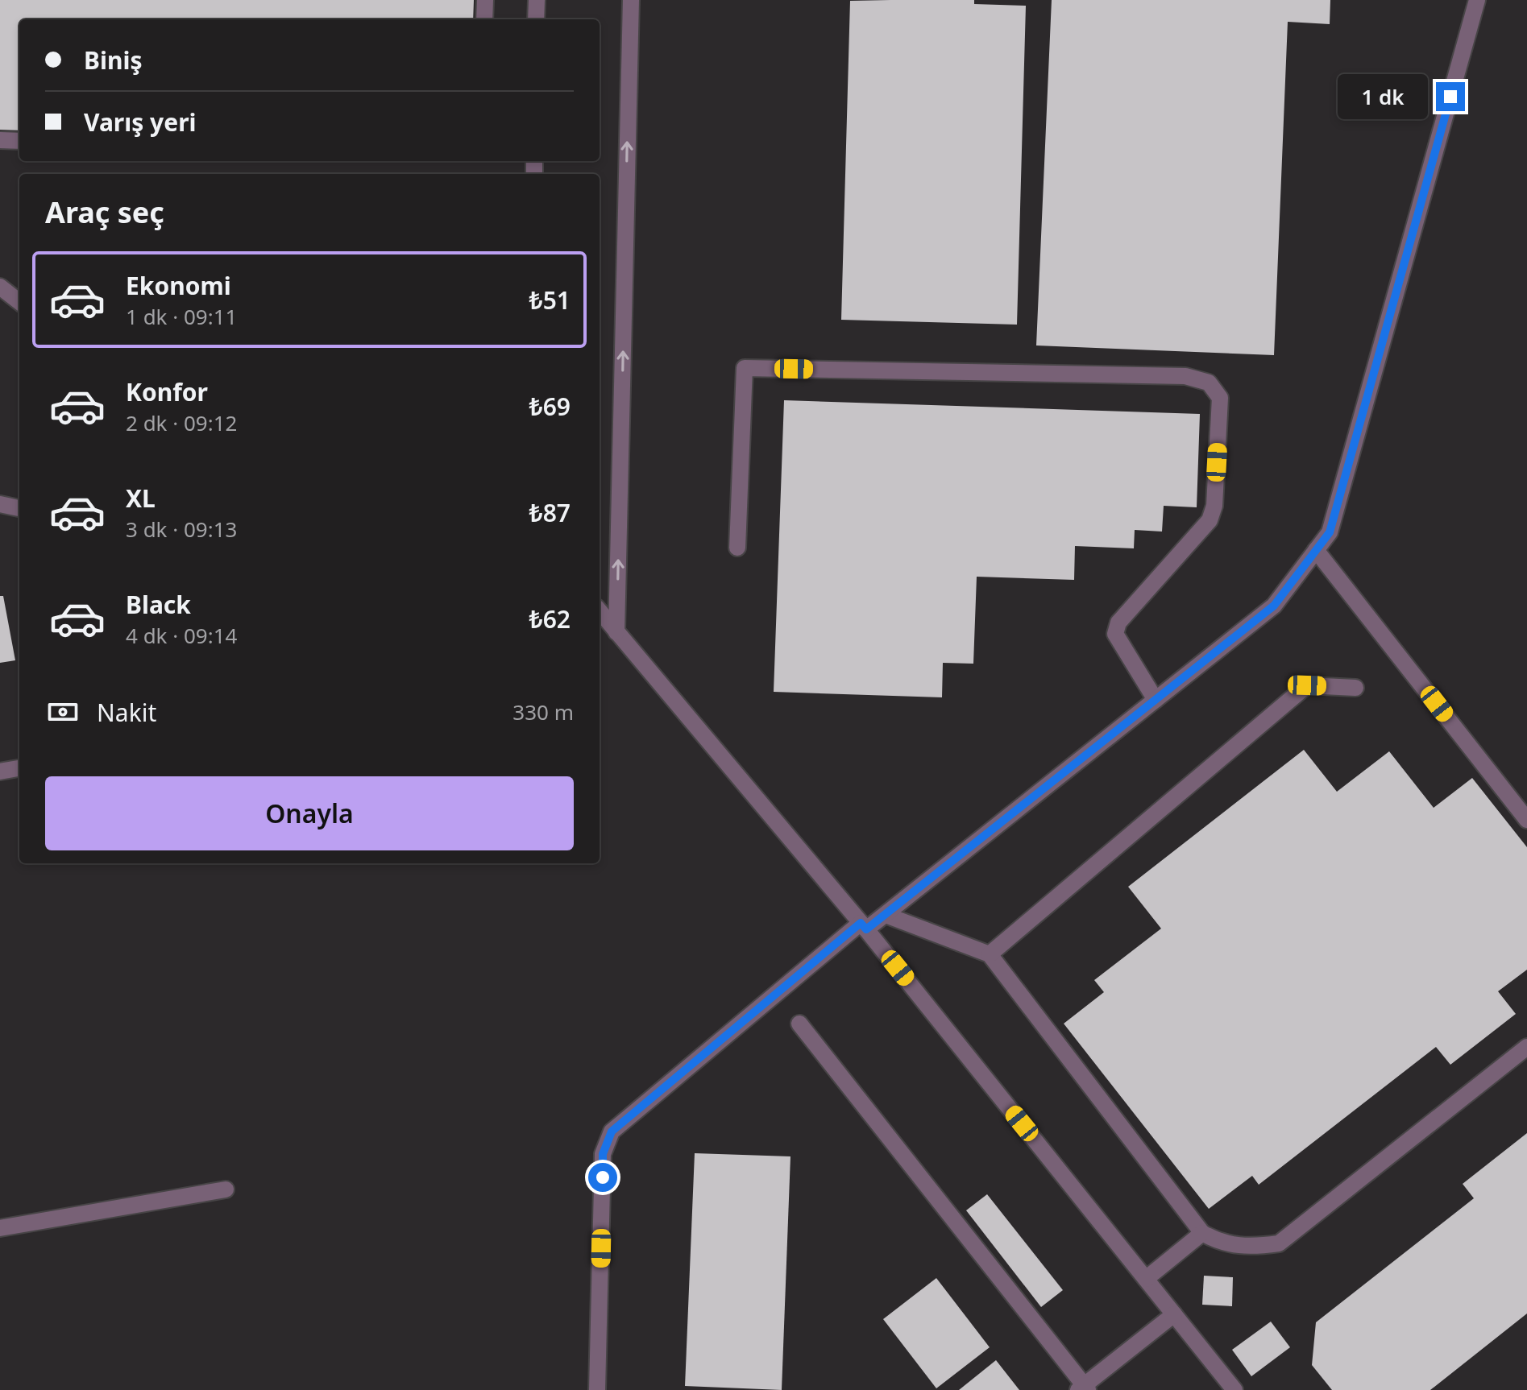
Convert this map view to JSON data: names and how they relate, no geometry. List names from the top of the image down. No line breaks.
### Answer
{"page":{"banner":["Biniş","Varış yeri"],"bubble":"1 dk","heading":"Araç seç","list":[{"name":"Ekonomi","note":"1 dk · 09:11","value":"₺51"},{"name":"Konfor","note":"2 dk · 09:12","value":"₺69"},{"name":"XL","note":"3 dk · 09:13","value":"₺87"},{"name":"Black","note":"4 dk · 09:14","value":"₺62"}],"pay":["Nakit","330 m"],"buttons":"Onayla"}}
